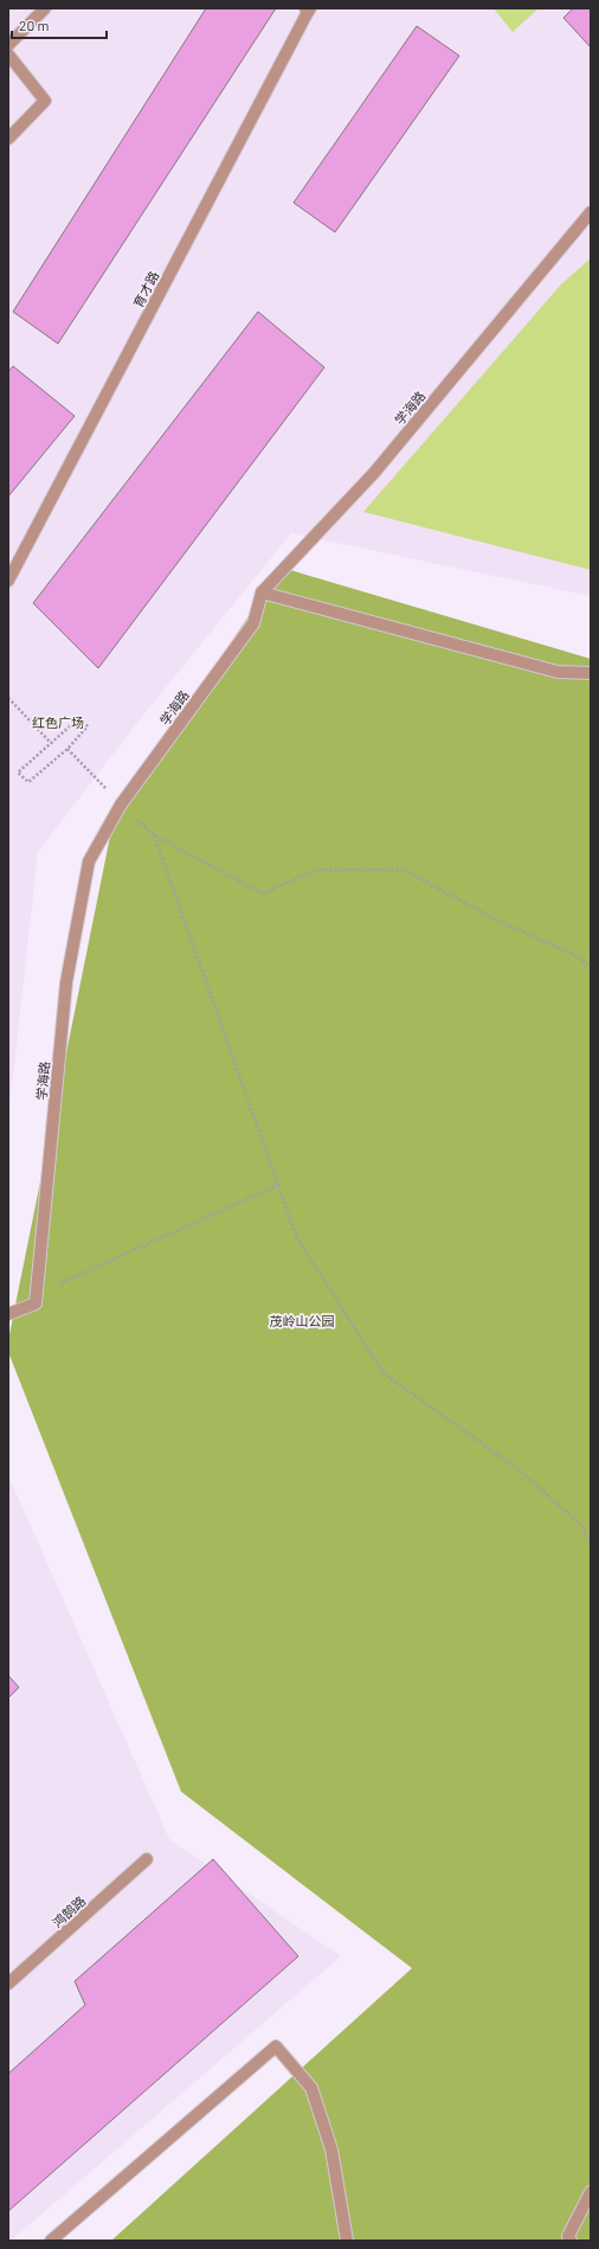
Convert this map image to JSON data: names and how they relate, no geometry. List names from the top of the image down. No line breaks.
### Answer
{"streets":{"street":["育才路","学海路","鸿鹄路"]},"parks":["红色广场","茂岭山公园"],"scale_bar":"20 m"}
